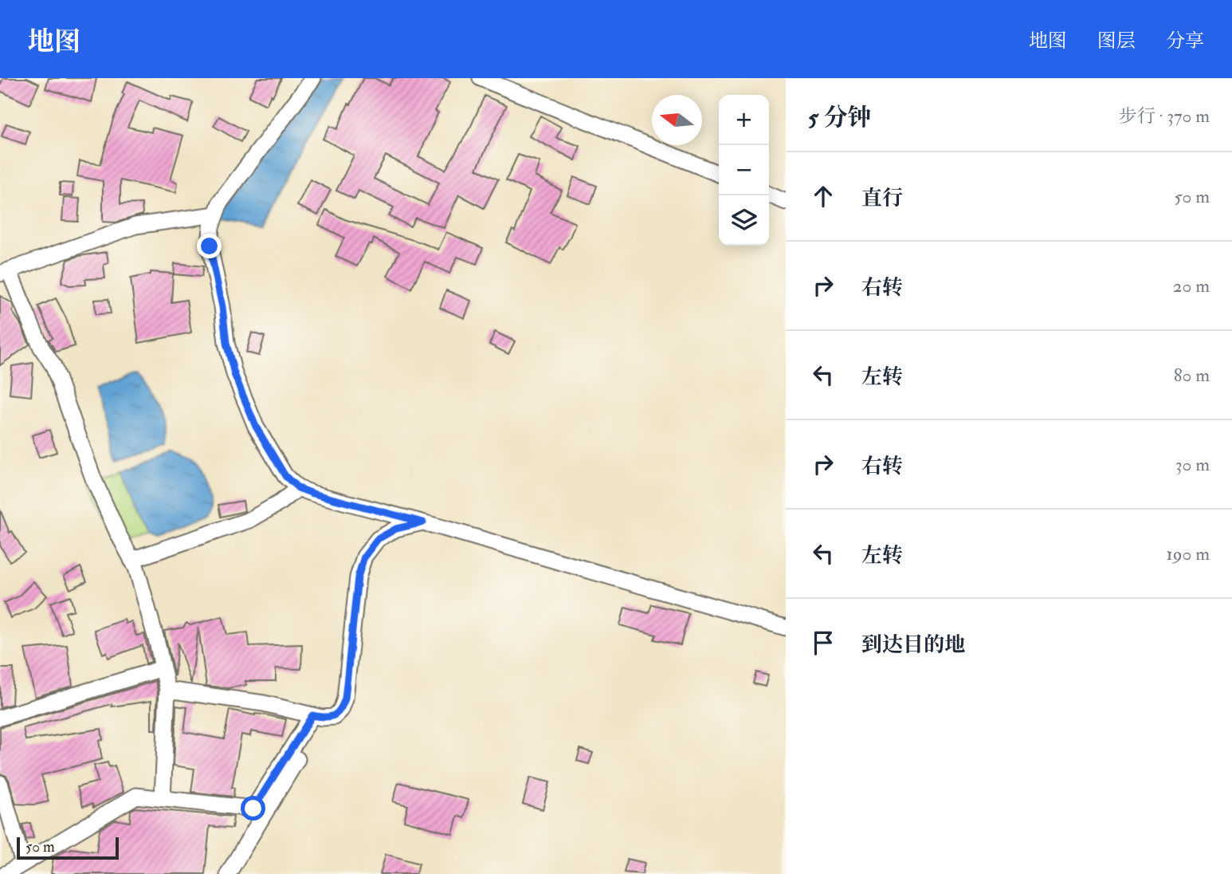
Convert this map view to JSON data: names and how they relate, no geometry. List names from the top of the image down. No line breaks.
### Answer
{"scale_bar":"50 m","north":"left","page":{"header":"地图","nav":["地图","图层","分享"],"heading":["5 分钟","步行 · 370 m"],"map_buttons":["+","−"],"list":[["直行","50 m"],["右转","20 m"],["左转","80 m"],["右转","30 m"],["左转","190 m"],"到达目的地"],"scale":"50 m"}}
